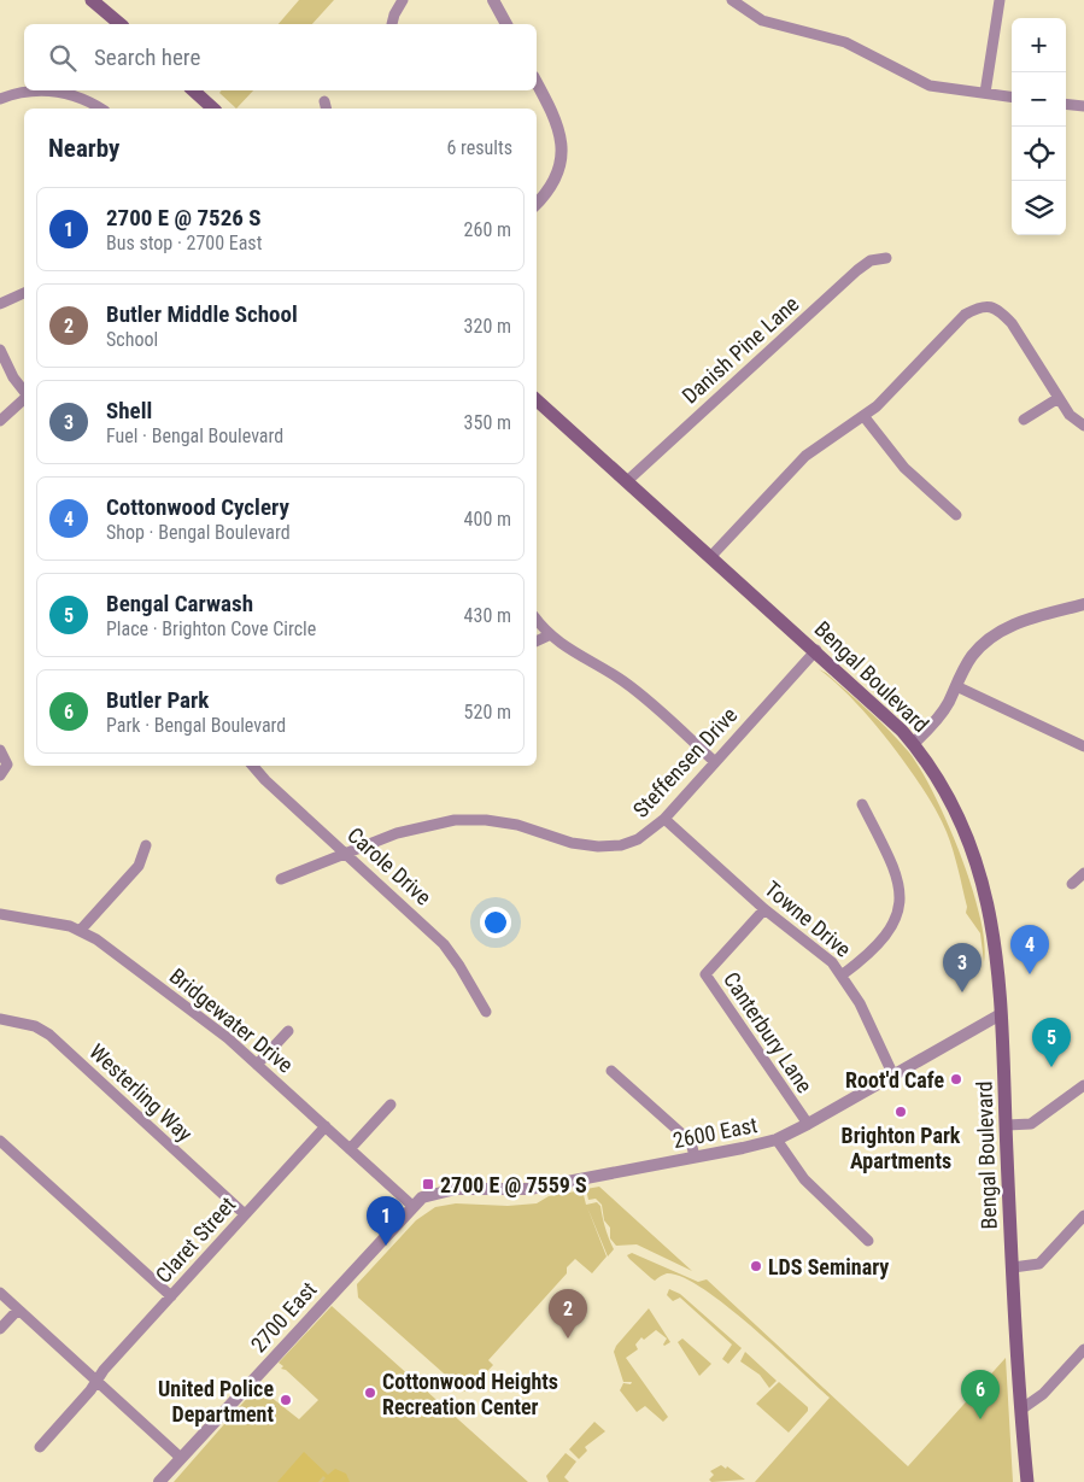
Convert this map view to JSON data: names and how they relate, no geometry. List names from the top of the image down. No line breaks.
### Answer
{"streets":{"main road":["Bengal Boulevard"],"street":["Danish Pine Lane","Steffensen Drive","Carole Drive","Towne Drive","Bridgewater Drive","Canterbury Lane","Westerling Way","2600 East","Claret Street","2700 East"]},"crossings":[["Danish Pine Lane","Bengal Boulevard"],["Bengal Boulevard","Steffensen Drive"],["Bengal Boulevard","2600 East"],["Steffensen Drive","Carole Drive"],["Steffensen Drive","Towne Drive"],["Towne Drive","Canterbury Lane"],["Towne Drive","2600 East"],["Bridgewater Drive","2600 East"],["Bridgewater Drive","Claret Street"],["Bridgewater Drive","2700 East"],["Canterbury Lane","2600 East"],["Westerling Way","Claret Street"],["2600 East","2700 East"]],"places":{"other":["Root'd Cafe","Brighton Park Apartments","LDS Seminary","Cottonwood Heights Recreation Center","United Police Department"],"transit":["2700 E @ 7559 S"]},"page":{"map_buttons":["+","−"],"search":"Search here","heading":["Nearby","6 results"],"list":[{"mark":"1","name":"2700 E @ 7526 S","note":"Bus stop · 2700 East","value":"260 m"},{"mark":"2","name":"Butler Middle School","note":"School","value":"320 m"},{"mark":"3","name":"Shell","note":"Fuel · Bengal Boulevard","value":"350 m"},{"mark":"4","name":"Cottonwood Cyclery","note":"Shop · Bengal Boulevard","value":"400 m"},{"mark":"5","name":"Bengal Carwash","note":"Place · Brighton Cove Circle","value":"430 m"},{"mark":"6","name":"Butler Park","note":"Park · Bengal Boulevard","value":"520 m"}],"pins":["4","3","5","1","2","6"]}}
